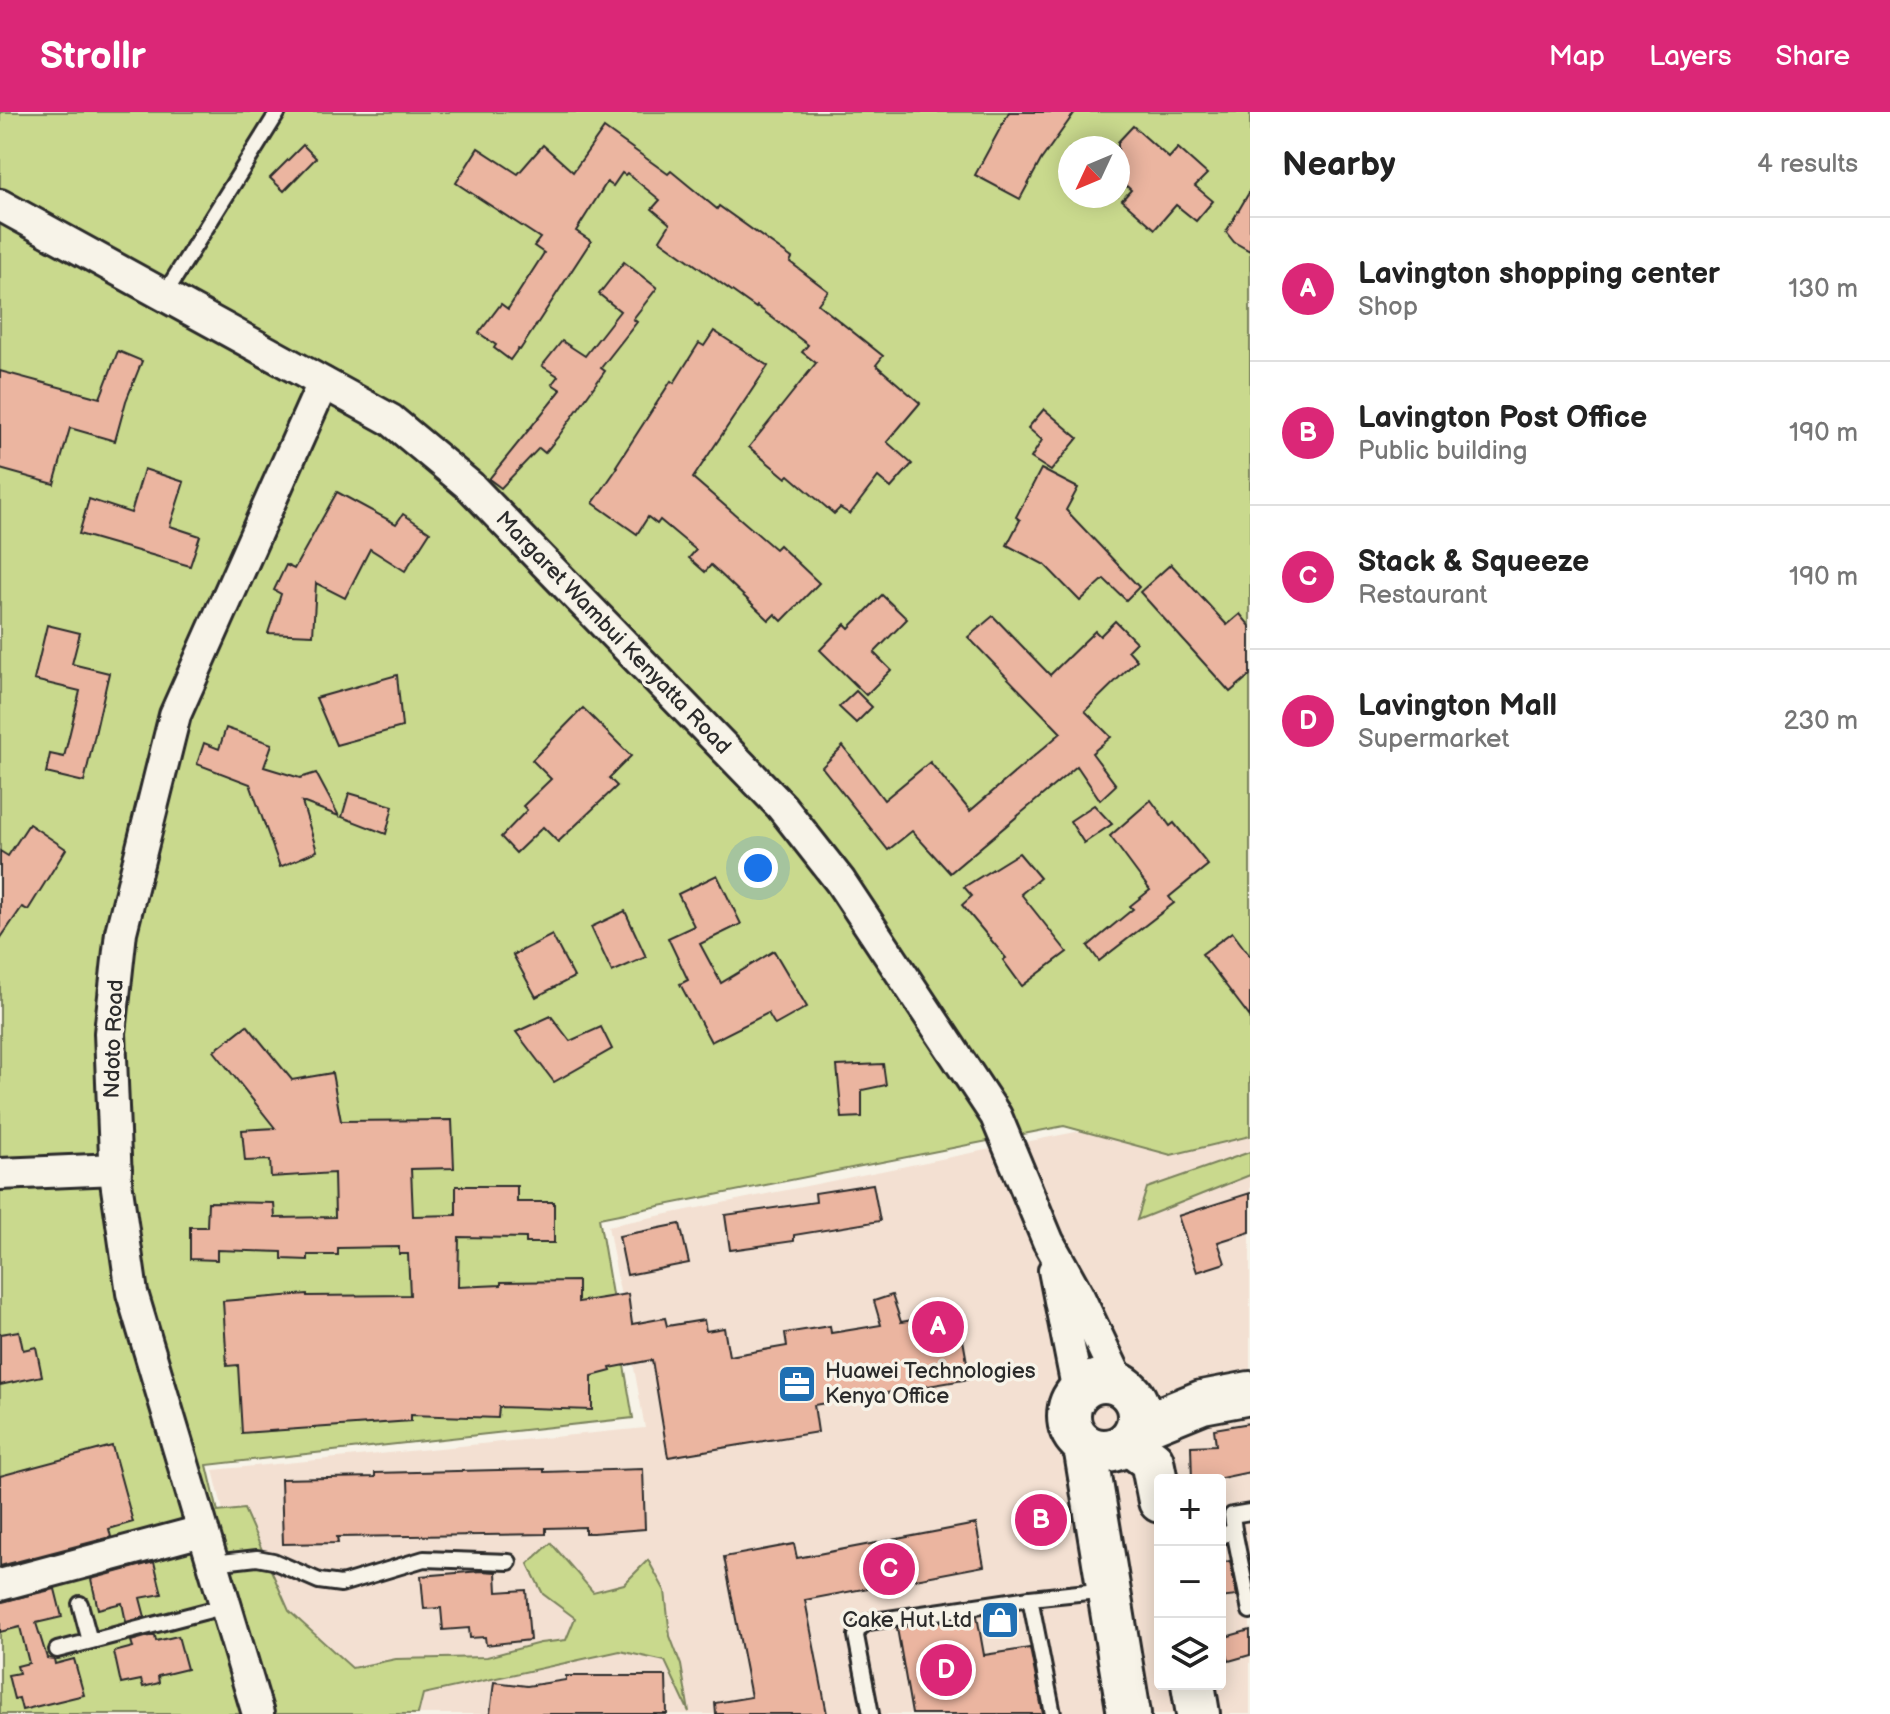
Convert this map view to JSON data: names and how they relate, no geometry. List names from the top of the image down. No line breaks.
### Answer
{"streets":{"street":["Margaret Wambui Kenyatta Road","Ndoto Road"]},"crossings":[["Margaret Wambui Kenyatta Road","Ndoto Road"]],"places":{"office":["Huawei Technologies Kenya Office"],"shop":["Cake Hut Ltd"]},"north":"bottom left","page":{"header":"Strollr","nav":["Map","Layers","Share"],"heading":["Nearby","4 results"],"list":[{"mark":"A","name":"Lavington shopping center","note":"Shop","value":"130 m"},{"mark":"B","name":"Lavington Post Office","note":"Public building","value":"190 m"},{"mark":"C","name":"Stack & Squeeze","note":"Restaurant","value":"190 m"},{"mark":"D","name":"Lavington Mall","note":"Supermarket","value":"230 m"}],"pins":["A","B","C","D"],"map_buttons":["+","−"]}}
